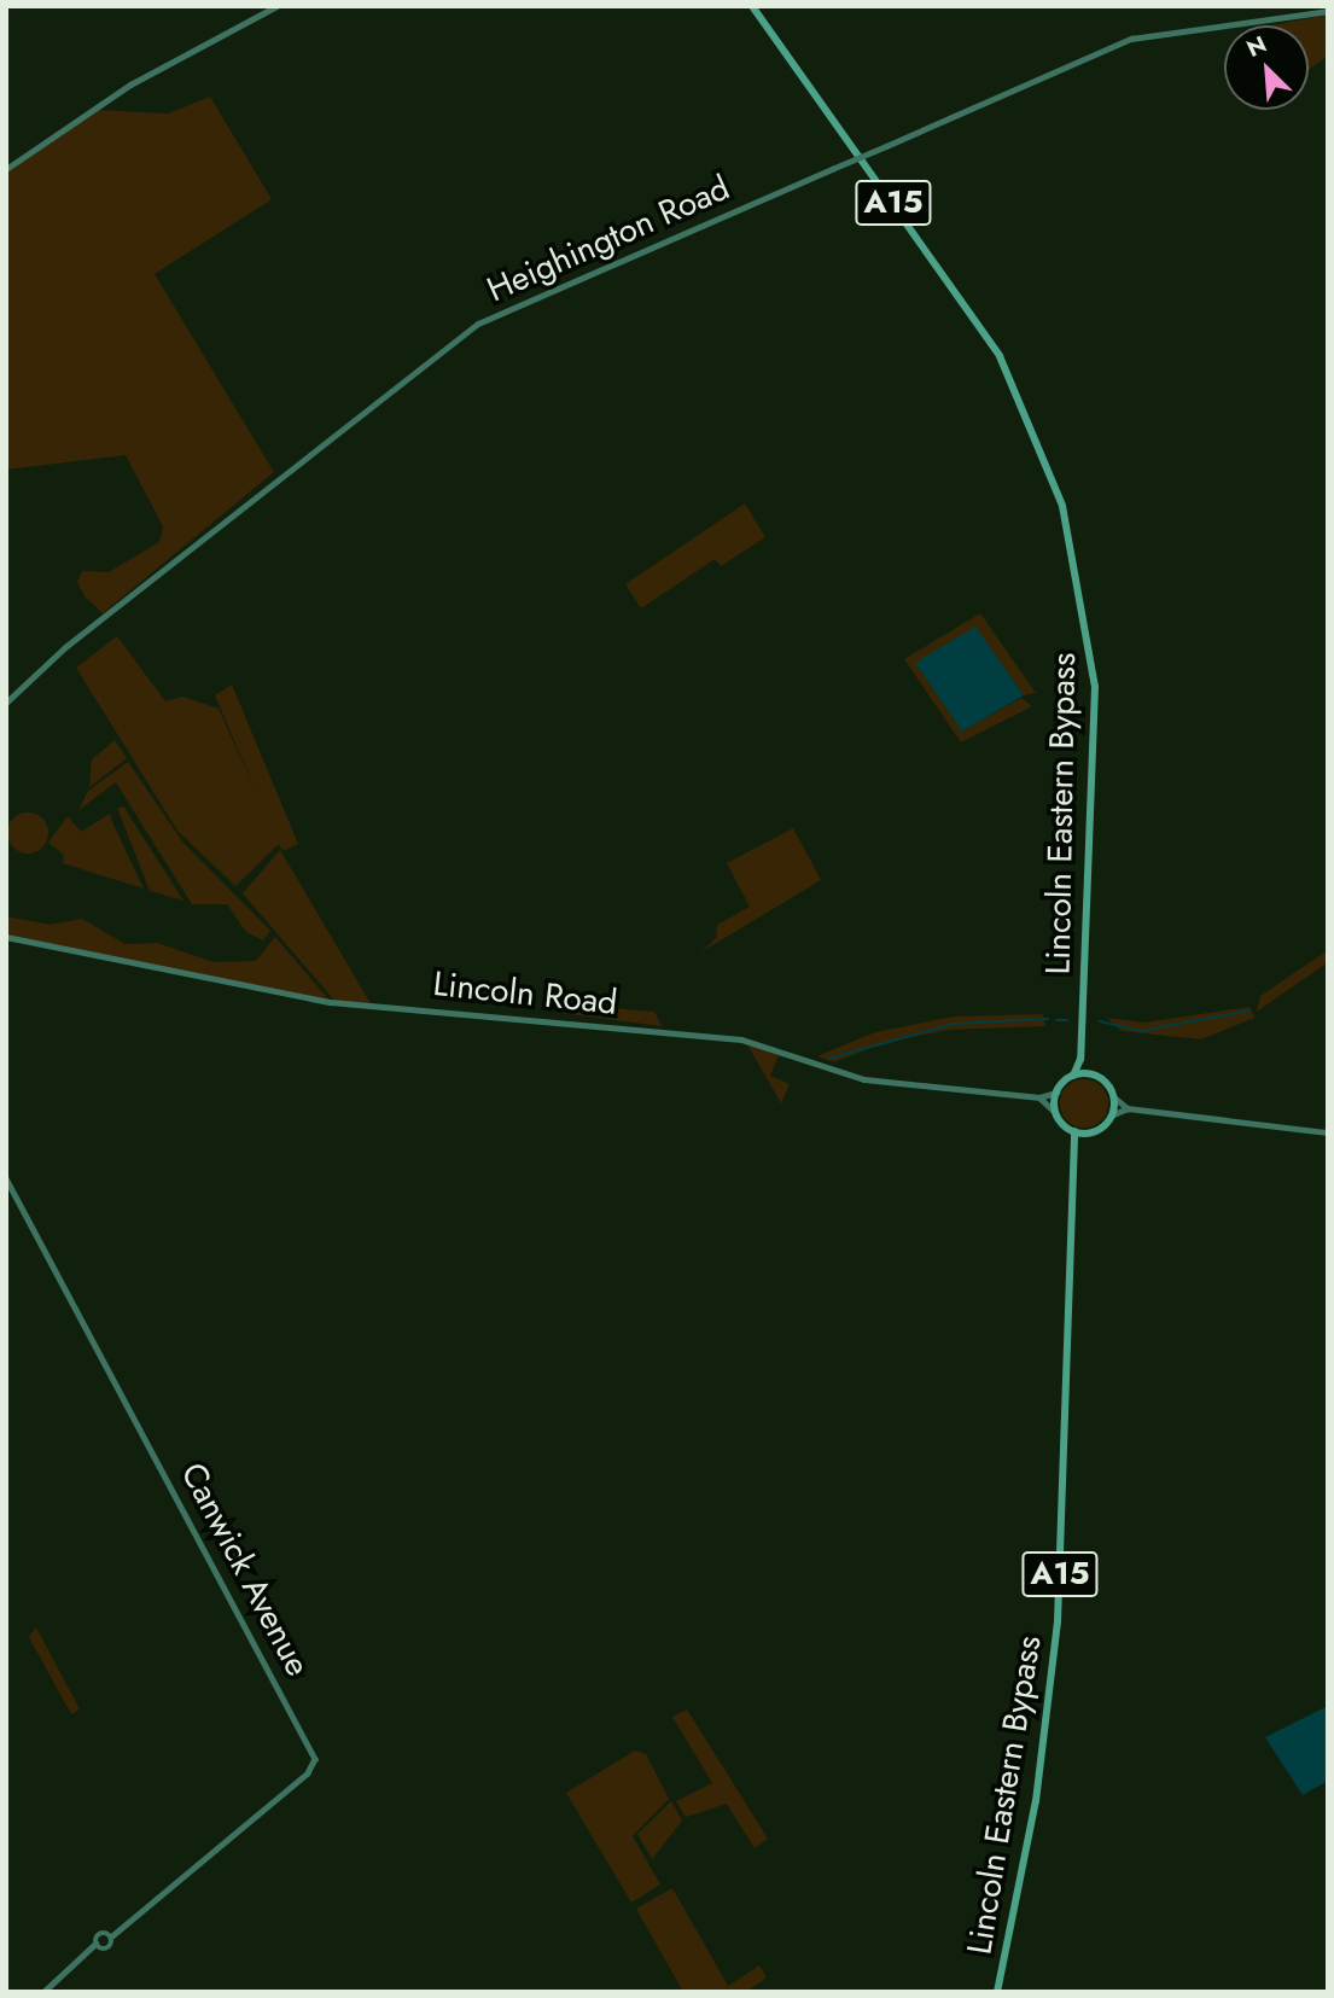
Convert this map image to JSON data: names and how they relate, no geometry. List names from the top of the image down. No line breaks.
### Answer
{"streets":{"highway":["A15","Lincoln Eastern Bypass"],"main road":["Heighington Road","Lincoln Road","Canwick Avenue"]},"crossings":[["A15","Lincoln Eastern Bypass"],["A15","Lincoln Road"],["Lincoln Eastern Bypass","Lincoln Road"]],"north":"top left"}
